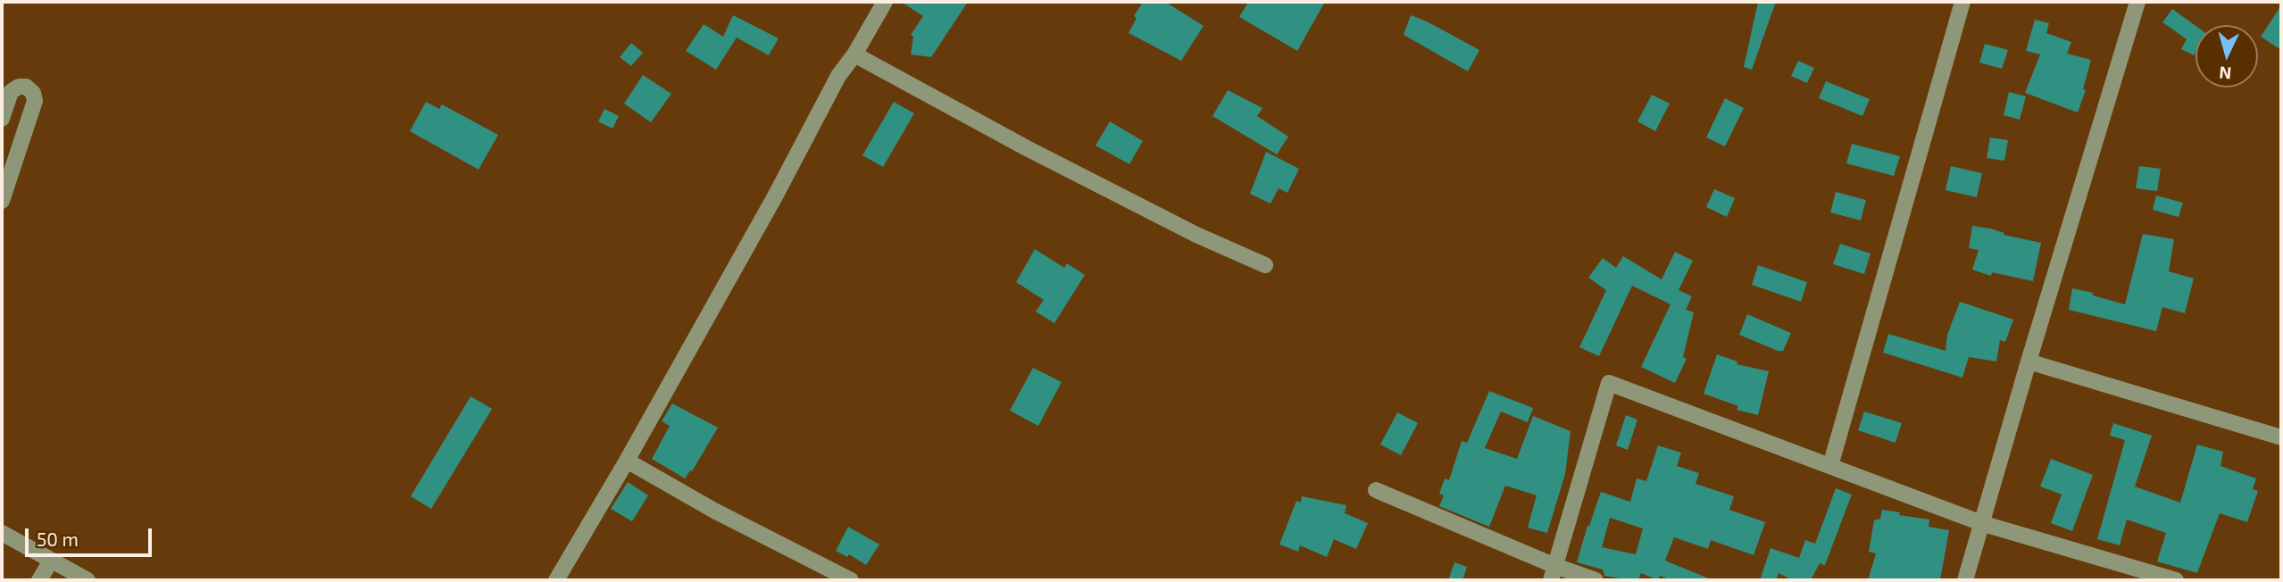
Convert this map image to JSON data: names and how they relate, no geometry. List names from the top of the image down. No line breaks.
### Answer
{"scale_bar":"50 m","north":"bottom"}
